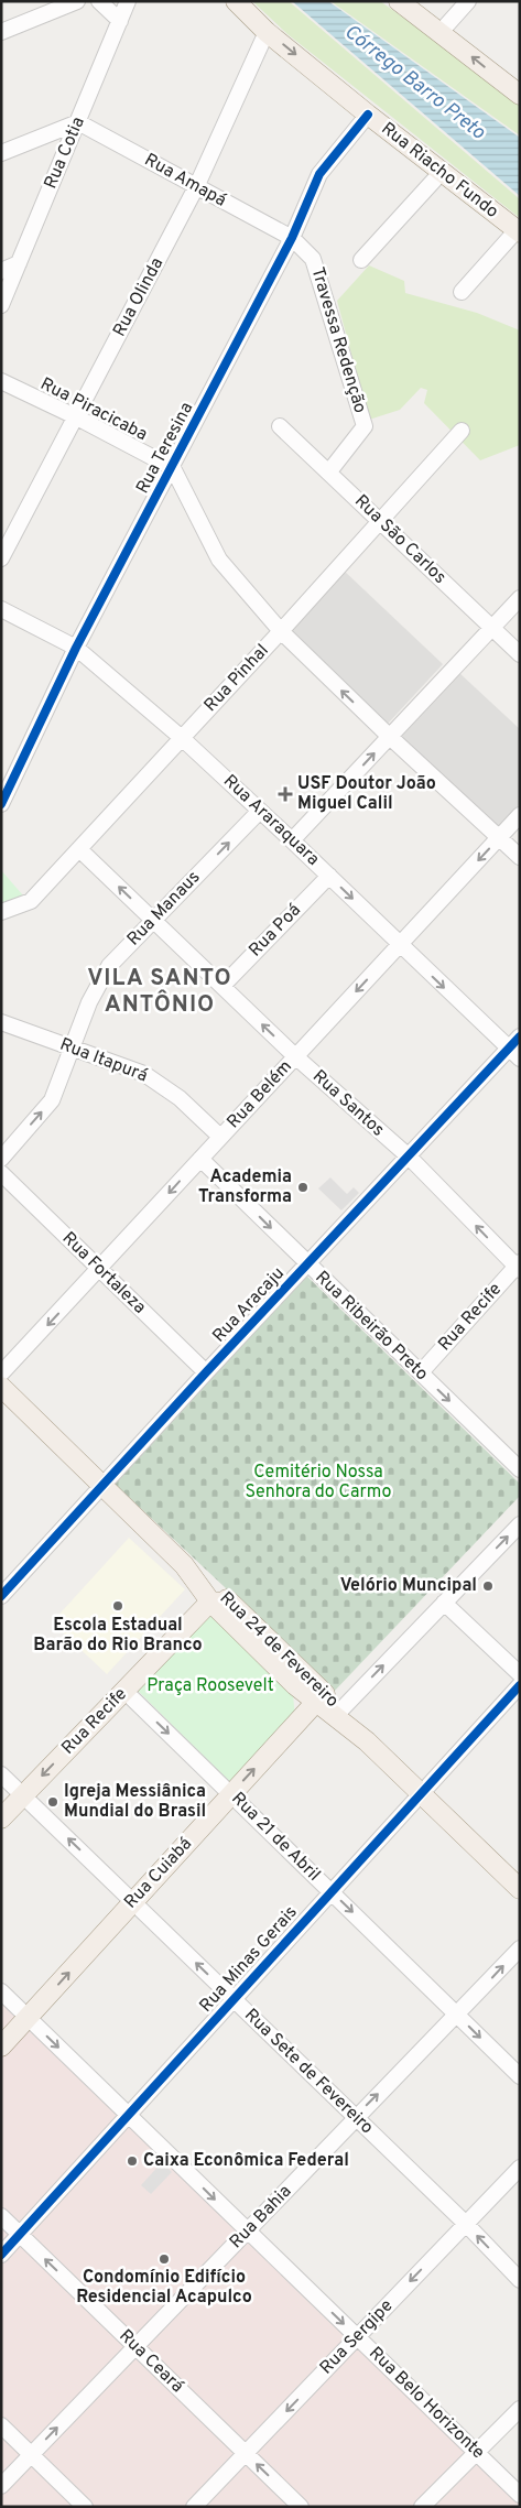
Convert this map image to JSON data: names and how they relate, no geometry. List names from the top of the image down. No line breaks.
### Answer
{"streets":{"main road":["Rua Riacho Fundo","Rua Recife","Rua 24 de Fevereiro","Rua Cuiabá"],"street":["Rua Cotia","Rua Amapá","Rua Olinda","Travessa Redenção","Rua Piracicaba","Rua Teresina","Rua São Carlos","Rua Pinhal","Rua Araraquara","Rua Manaus","Rua Poá","Rua Itapurá","Rua Belém","Rua Santos","Rua Fortaleza","Rua Aracaju","Rua Ribeirão Preto","Rua 21 de Abril","Rua Minas Gerais","Rua Sete de Fevereiro","Rua Bahia","Rua Sergipe","Rua Ceará","Rua Belo Horizonte"]},"crossings":[["Rua Cotia","Rua Amapá"],["Rua Riacho Fundo","Rua Olinda"],["Rua Riacho Fundo","Rua Teresina"],["Rua Amapá","Rua Olinda"],["Rua Amapá","Travessa Redenção"],["Rua Amapá","Rua Teresina"],["Rua Olinda","Rua Piracicaba"],["Travessa Redenção","Rua Teresina"],["Travessa Redenção","Rua São Carlos"],["Rua Piracicaba","Rua Teresina"],["Rua Teresina","Rua Araraquara"],["Rua São Carlos","Rua Pinhal"],["Rua Pinhal","Rua Araraquara"],["Rua Pinhal","Rua Santos"],["Rua Araraquara","Rua Manaus"],["Rua Araraquara","Rua Poá"],["Rua Araraquara","Rua Belém"],["Rua Araraquara","Rua Aracaju"],["Rua Manaus","Rua Itapurá"],["Rua Manaus","Rua Santos"],["Rua Poá","Rua Santos"],["Rua Itapurá","Rua Belém"],["Rua Belém","Rua Santos"],["Rua Belém","Rua Fortaleza"],["Rua Belém","Rua Ribeirão Preto"],["Rua Santos","Rua Aracaju"],["Rua Santos","Rua Recife"],["Rua Fortaleza","Rua Aracaju"],["Rua Aracaju","Rua Ribeirão Preto"],["Rua Aracaju","Rua 24 de Fevereiro"],["Rua Recife","Rua Ribeirão Preto"],["Rua Recife","Rua 24 de Fevereiro"],["Rua Recife","Rua 21 de Abril"],["Rua Recife","Rua Sete de Fevereiro"],["Rua 24 de Fevereiro","Rua Cuiabá"],["Rua 24 de Fevereiro","Rua Minas Gerais"],["Rua 21 de Abril","Rua Cuiabá"],["Rua 21 de Abril","Rua Minas Gerais"],["Rua 21 de Abril","Rua Bahia"],["Rua Cuiabá","Rua Sete de Fevereiro"],["Rua Cuiabá","Rua Belo Horizonte"],["Rua Minas Gerais","Rua Sete de Fevereiro"],["Rua Minas Gerais","Rua Ceará"],["Rua Minas Gerais","Rua Belo Horizonte"],["Rua Sete de Fevereiro","Rua Bahia"],["Rua Sete de Fevereiro","Rua Sergipe"],["Rua Bahia","Rua Ceará"],["Rua Bahia","Rua Belo Horizonte"],["Rua Sergipe","Rua Ceará"],["Rua Sergipe","Rua Belo Horizonte"]],"one_way":["Rua Araraquara","Rua Manaus","Rua Belém","Rua Santos","Rua Ribeirão Preto","Rua 21 de Abril","Rua Cuiabá","Rua Sete de Fevereiro","Rua Bahia","Rua Sergipe","Rua Ceará","Rua Belo Horizonte"],"districts":["VILA SANTO ANTÔNIO"],"water":["Córrego Barro Preto"],"parks":["Cemitério Nossa Senhora do Carmo","Praça Roosevelt"],"places":{"health":["USF Doutor João Miguel Calil"],"other":["Academia Transforma","Velório Muncipal","Escola Estadual Barão do Rio Branco","Igreja Messiânica Mundial do Brasil","Caixa Econômica Federal","Condomínio Edifício Residencial Acapulco"]}}
